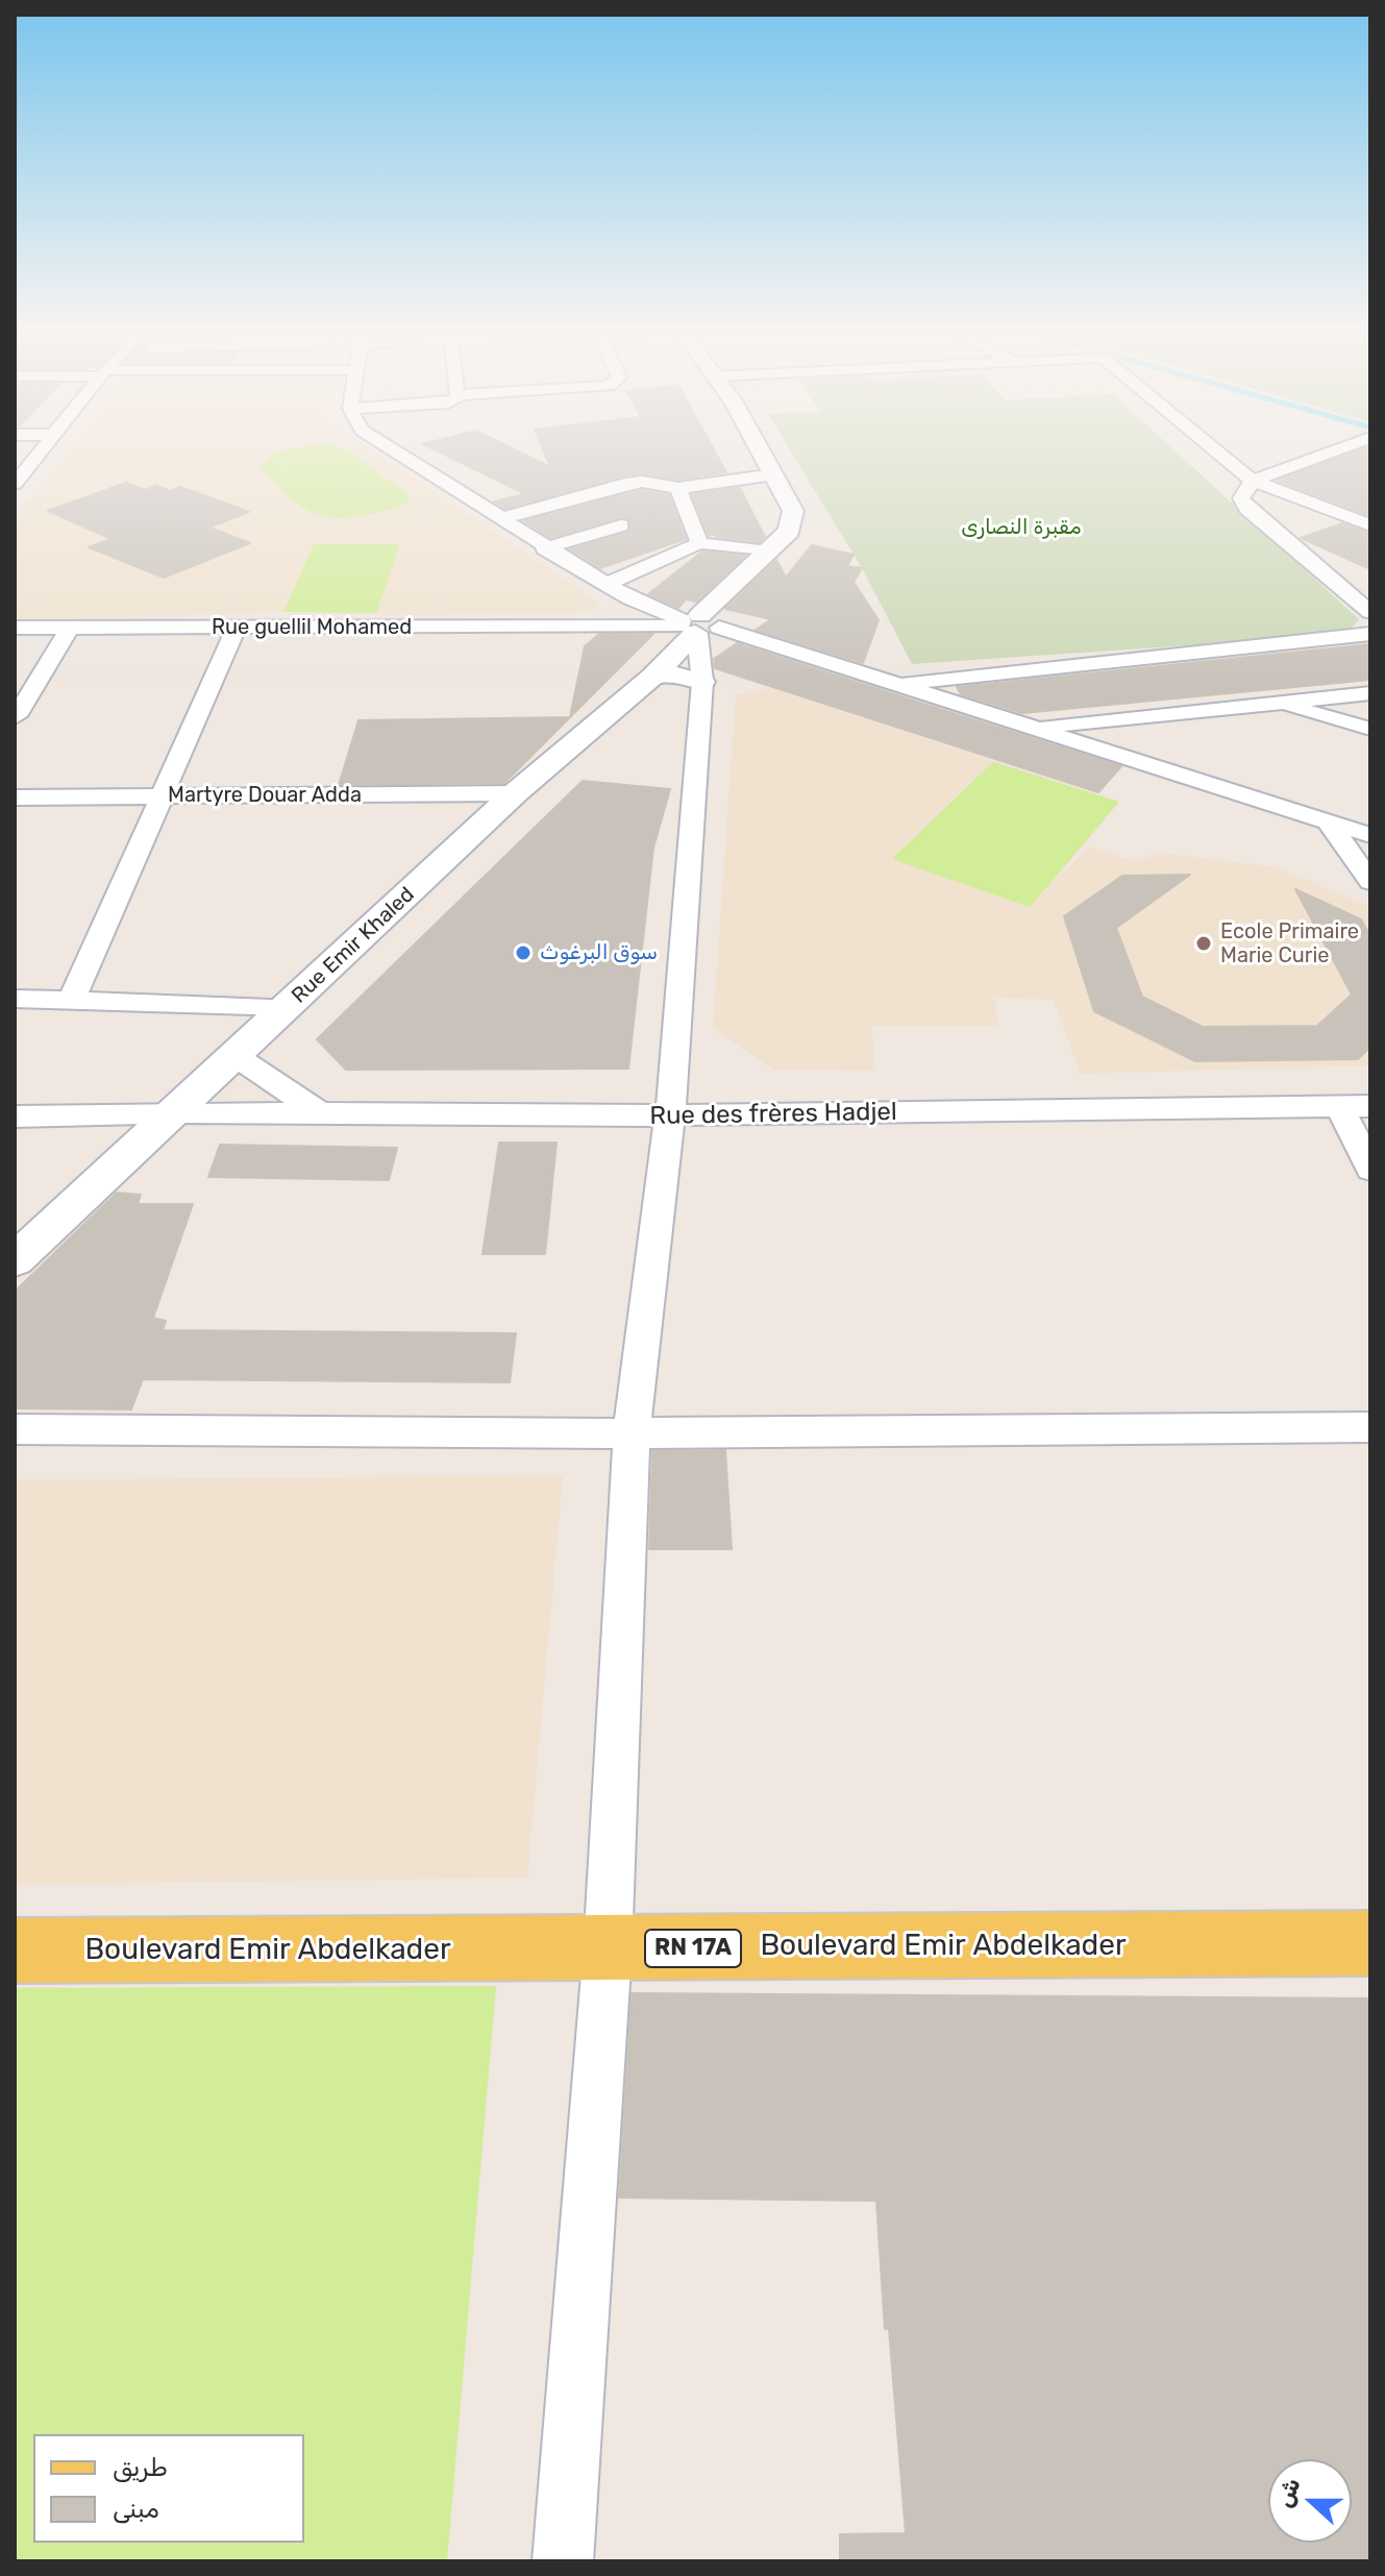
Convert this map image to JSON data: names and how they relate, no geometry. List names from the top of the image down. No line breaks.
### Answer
{"streets":{"main road":["Boulevard Emir Abdelkader","RN 17A"],"street":["Rue guellil Mohamed","Martyre Douar Adda","Rue Emir Khaled","Rue des frères Hadjel"]},"crossings":[["Rue guellil Mohamed","Rue Emir Khaled"],["Martyre Douar Adda","Rue Emir Khaled"],["Rue Emir Khaled","Rue des frères Hadjel"]],"parks":["مقبرة النصارى"],"places":["Ecole Primaire Marie Curie","سوق البرغوث"],"legend":["طريق","مبنى"],"north":"left"}
